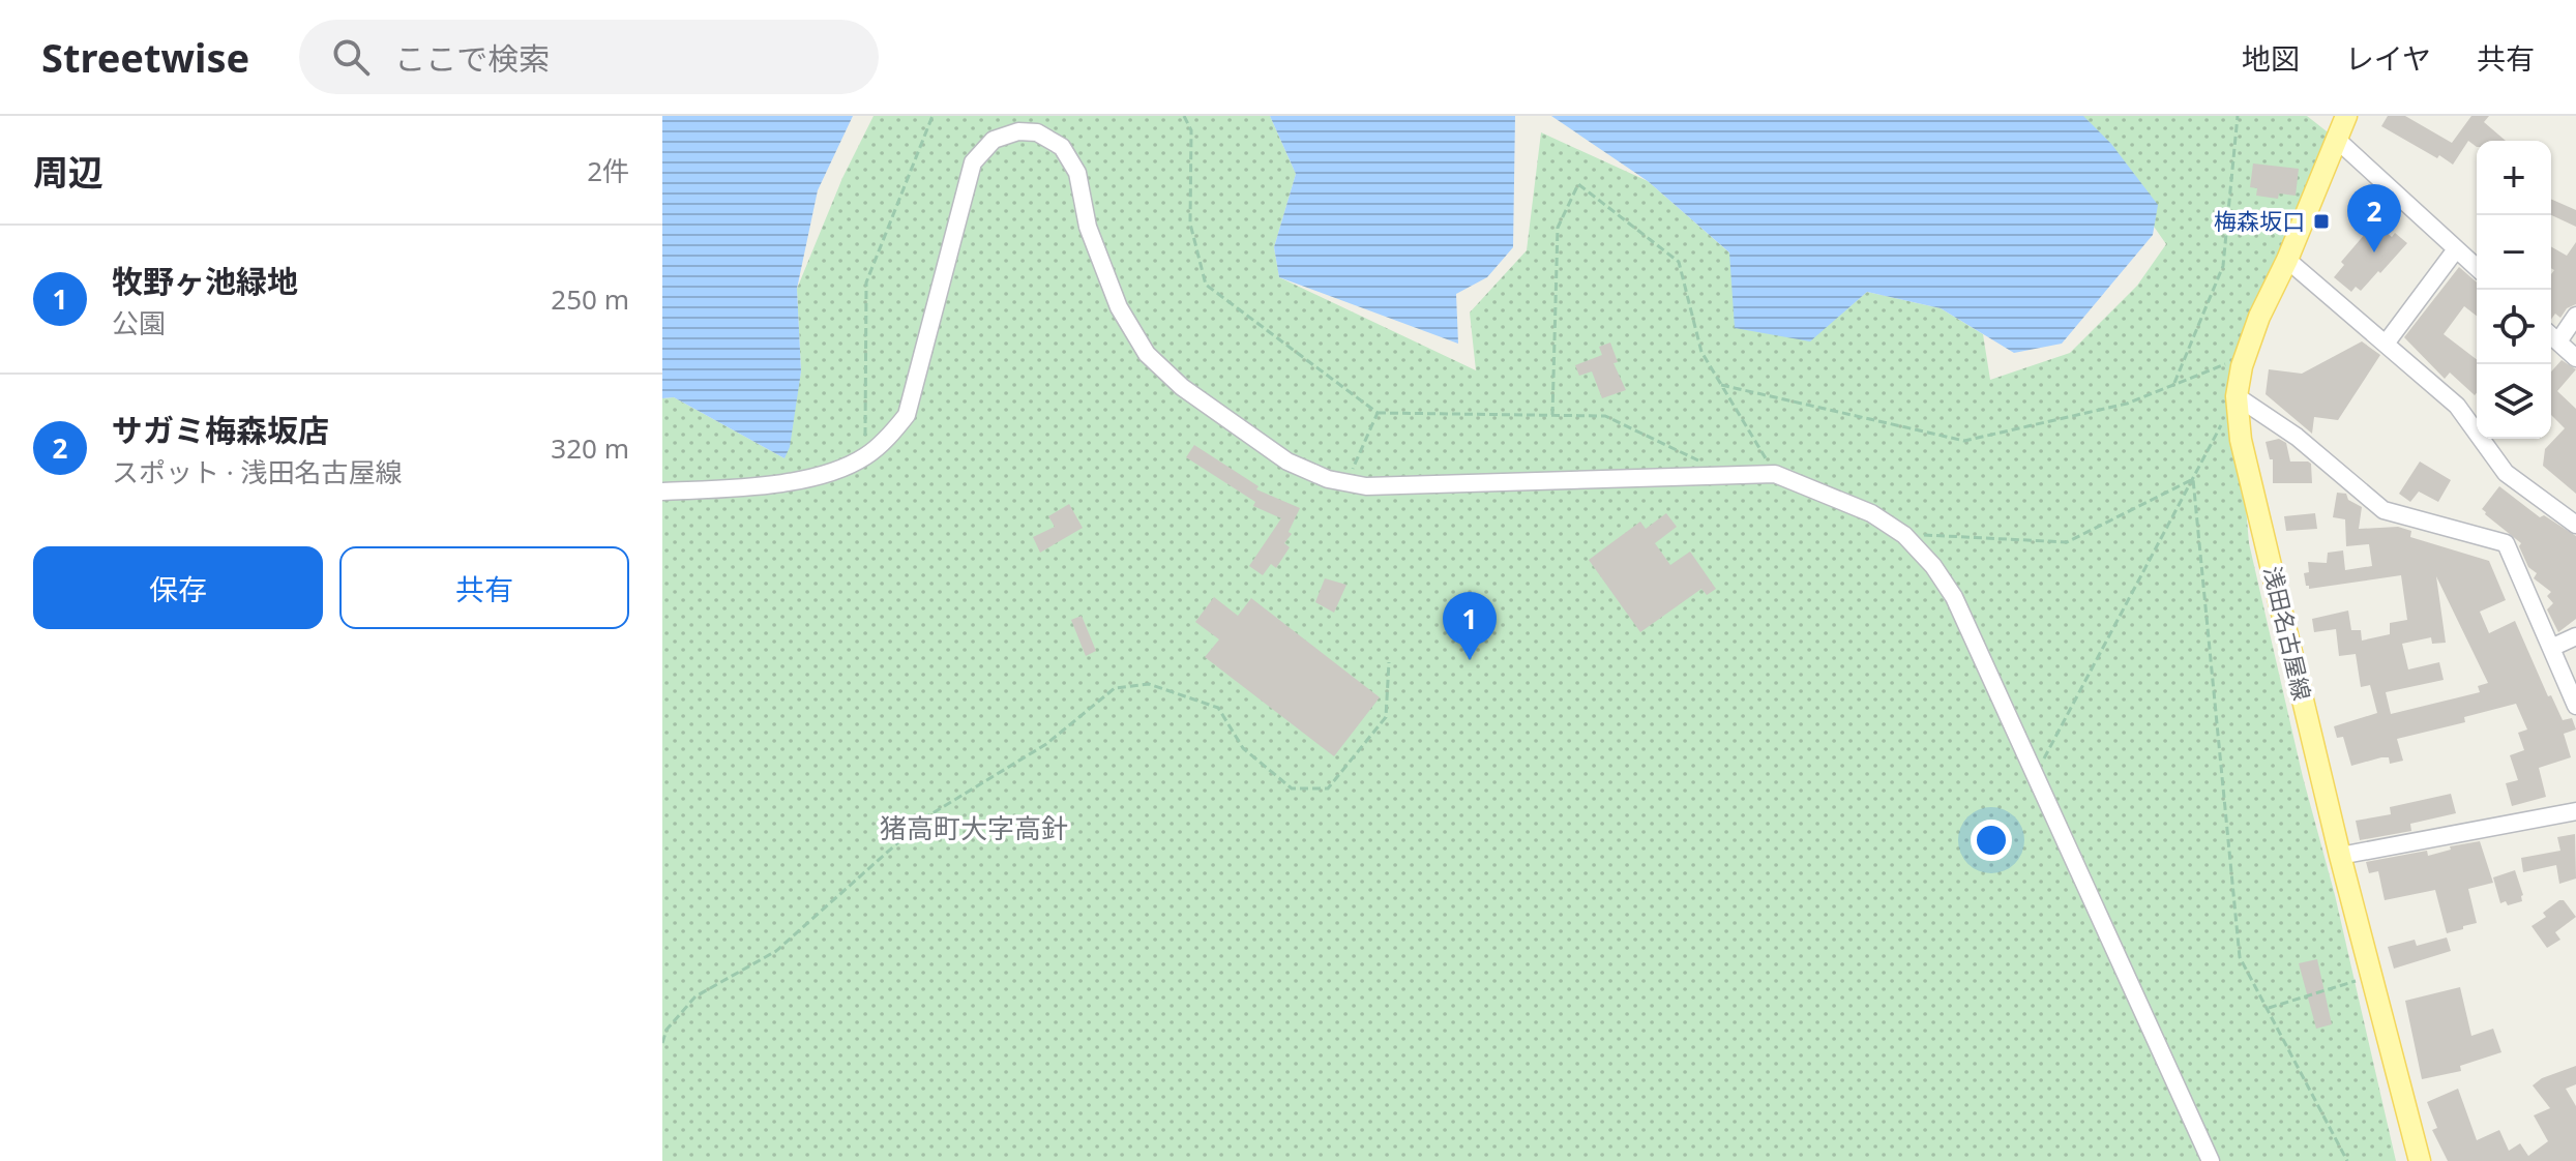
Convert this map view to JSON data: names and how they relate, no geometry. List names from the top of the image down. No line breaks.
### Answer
{"streets":{"main road":["浅田名古屋線"]},"districts":["猪高町大字高針"],"places":{"transit":["梅森坂口"]},"page":{"header":"Streetwise","search":"ここで検索","nav":["地図","レイヤ","共有"],"heading":["周辺","2件"],"map_buttons":["+","−"],"pins":["2","1"],"list":[{"mark":"1","name":"牧野ヶ池緑地","note":"公園","value":"250 m"},{"mark":"2","name":"サガミ梅森坂店","note":"スポット · 浅田名古屋線","value":"320 m"}],"buttons":["保存","共有"]}}
